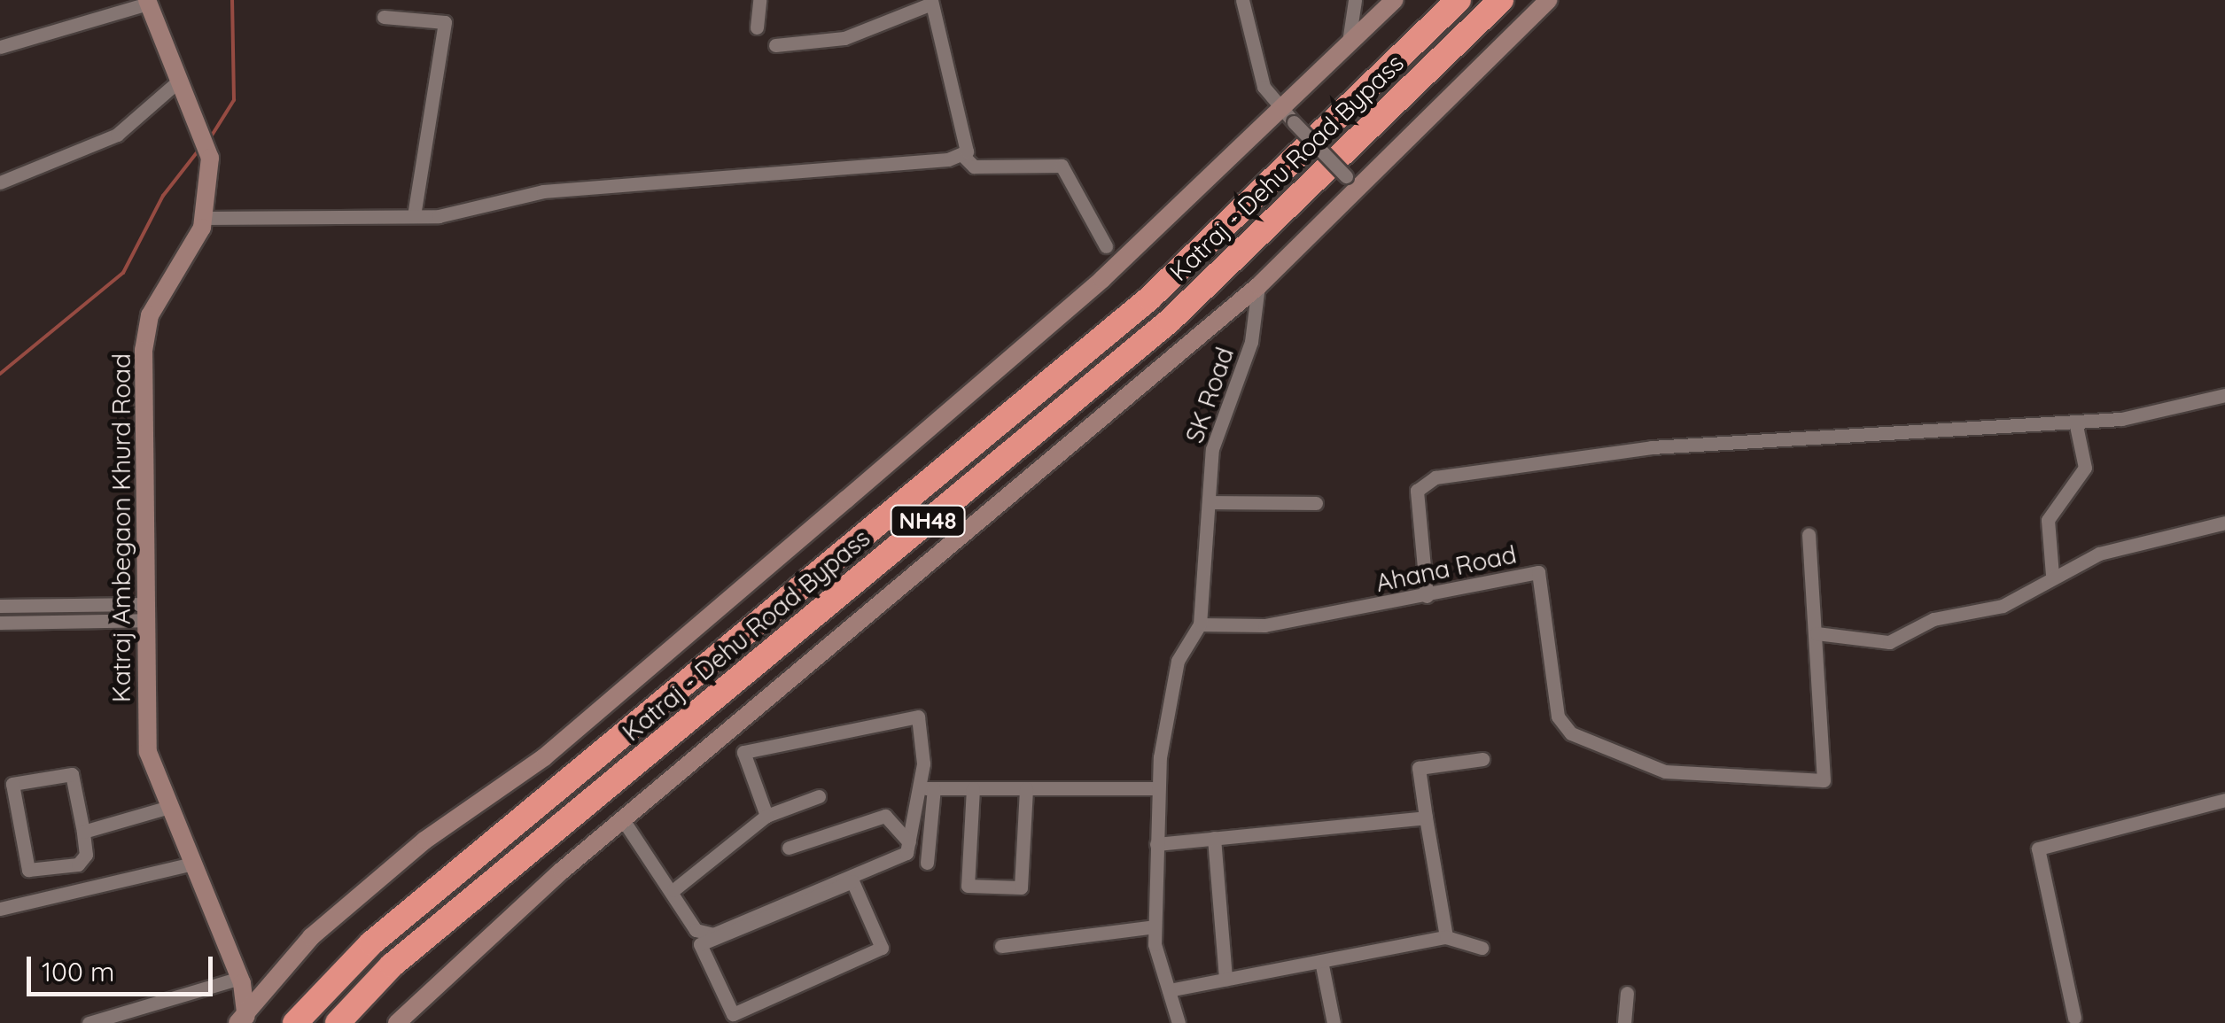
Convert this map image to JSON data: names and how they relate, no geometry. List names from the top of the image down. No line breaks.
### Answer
{"streets":{"highway":["Katraj - Dehu Road Bypass","NH48"],"street":["SK Road","Katraj Ambegaon Khurd Road","Ahana Road"]},"crossings":[["SK Road","Ahana Road"]],"scale_bar":"100 m"}
